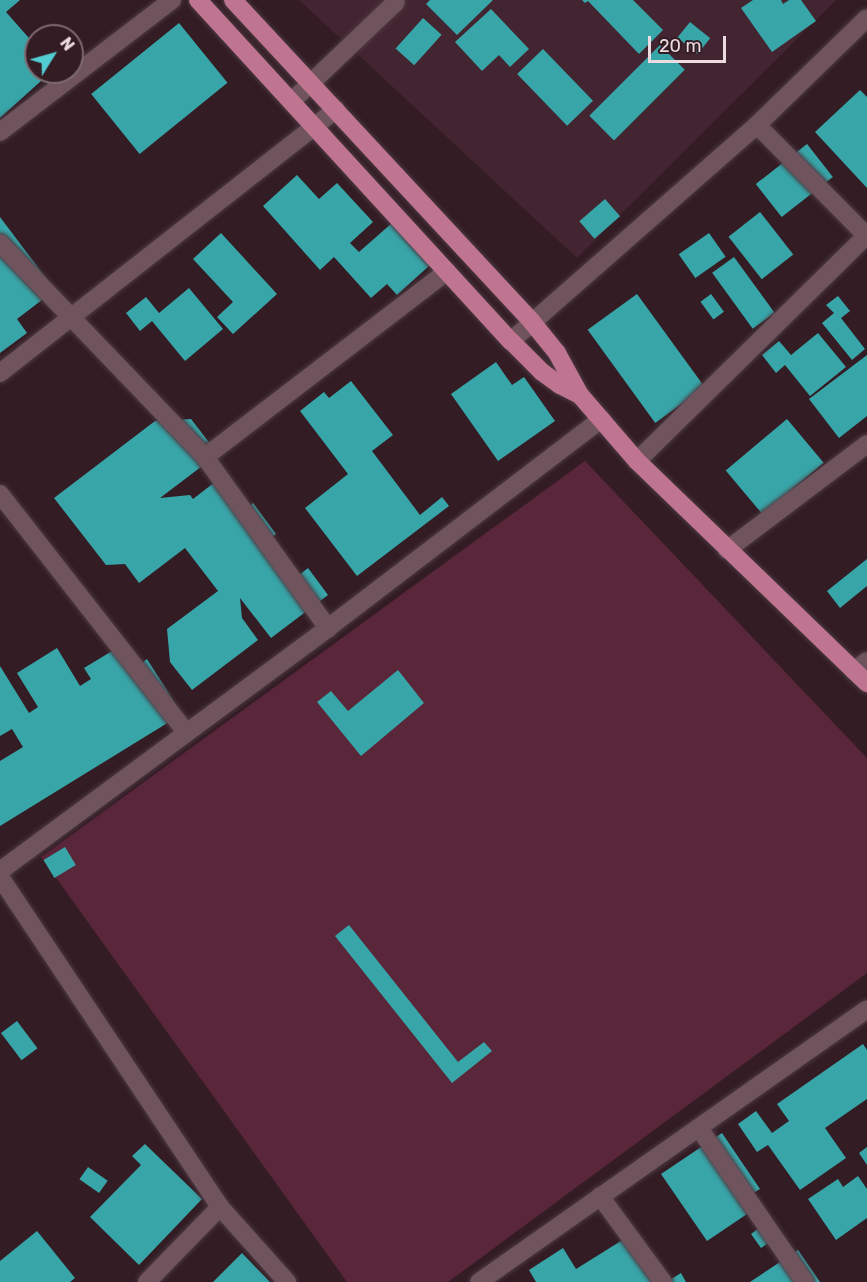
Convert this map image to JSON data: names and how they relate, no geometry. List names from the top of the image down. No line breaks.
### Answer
{"scale_bar":"20 m","north":"top right"}
